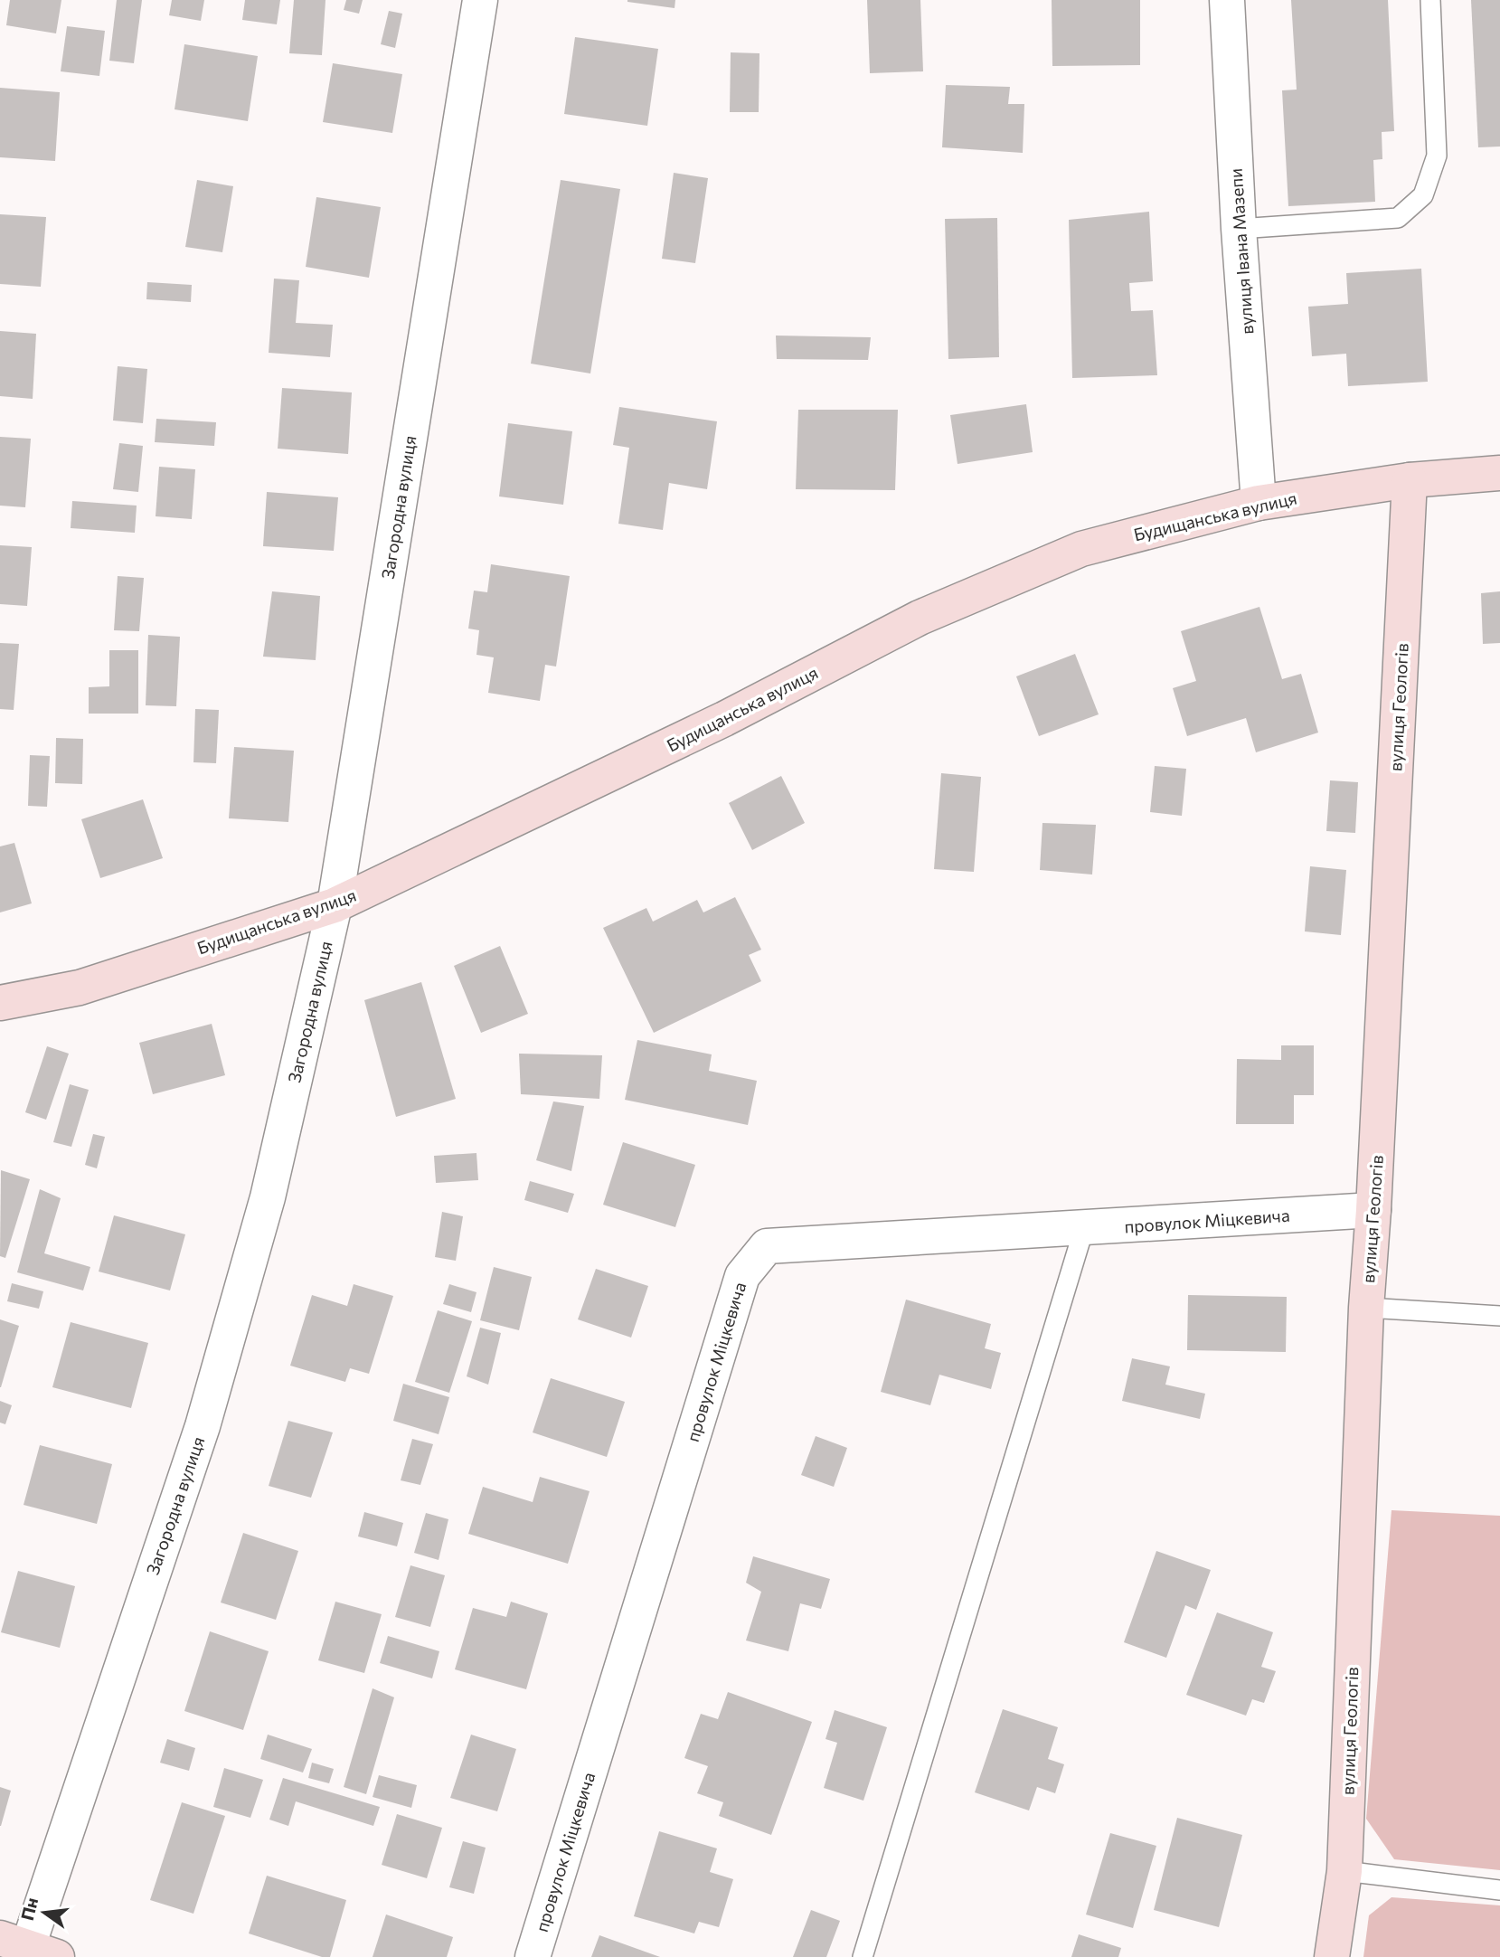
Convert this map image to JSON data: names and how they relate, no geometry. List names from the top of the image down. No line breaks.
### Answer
{"streets":{"street":["вулиця Івана Мазепи","Загородна вулиця","Будищанська вулиця","вулиця Геологів","провулок Міцкевича"]},"crossings":[["вулиця Івана Мазепи","Будищанська вулиця"],["Загородна вулиця","Будищанська вулиця"],["Будищанська вулиця","вулиця Геологів"],["вулиця Геологів","провулок Міцкевича"]],"north":"left"}
